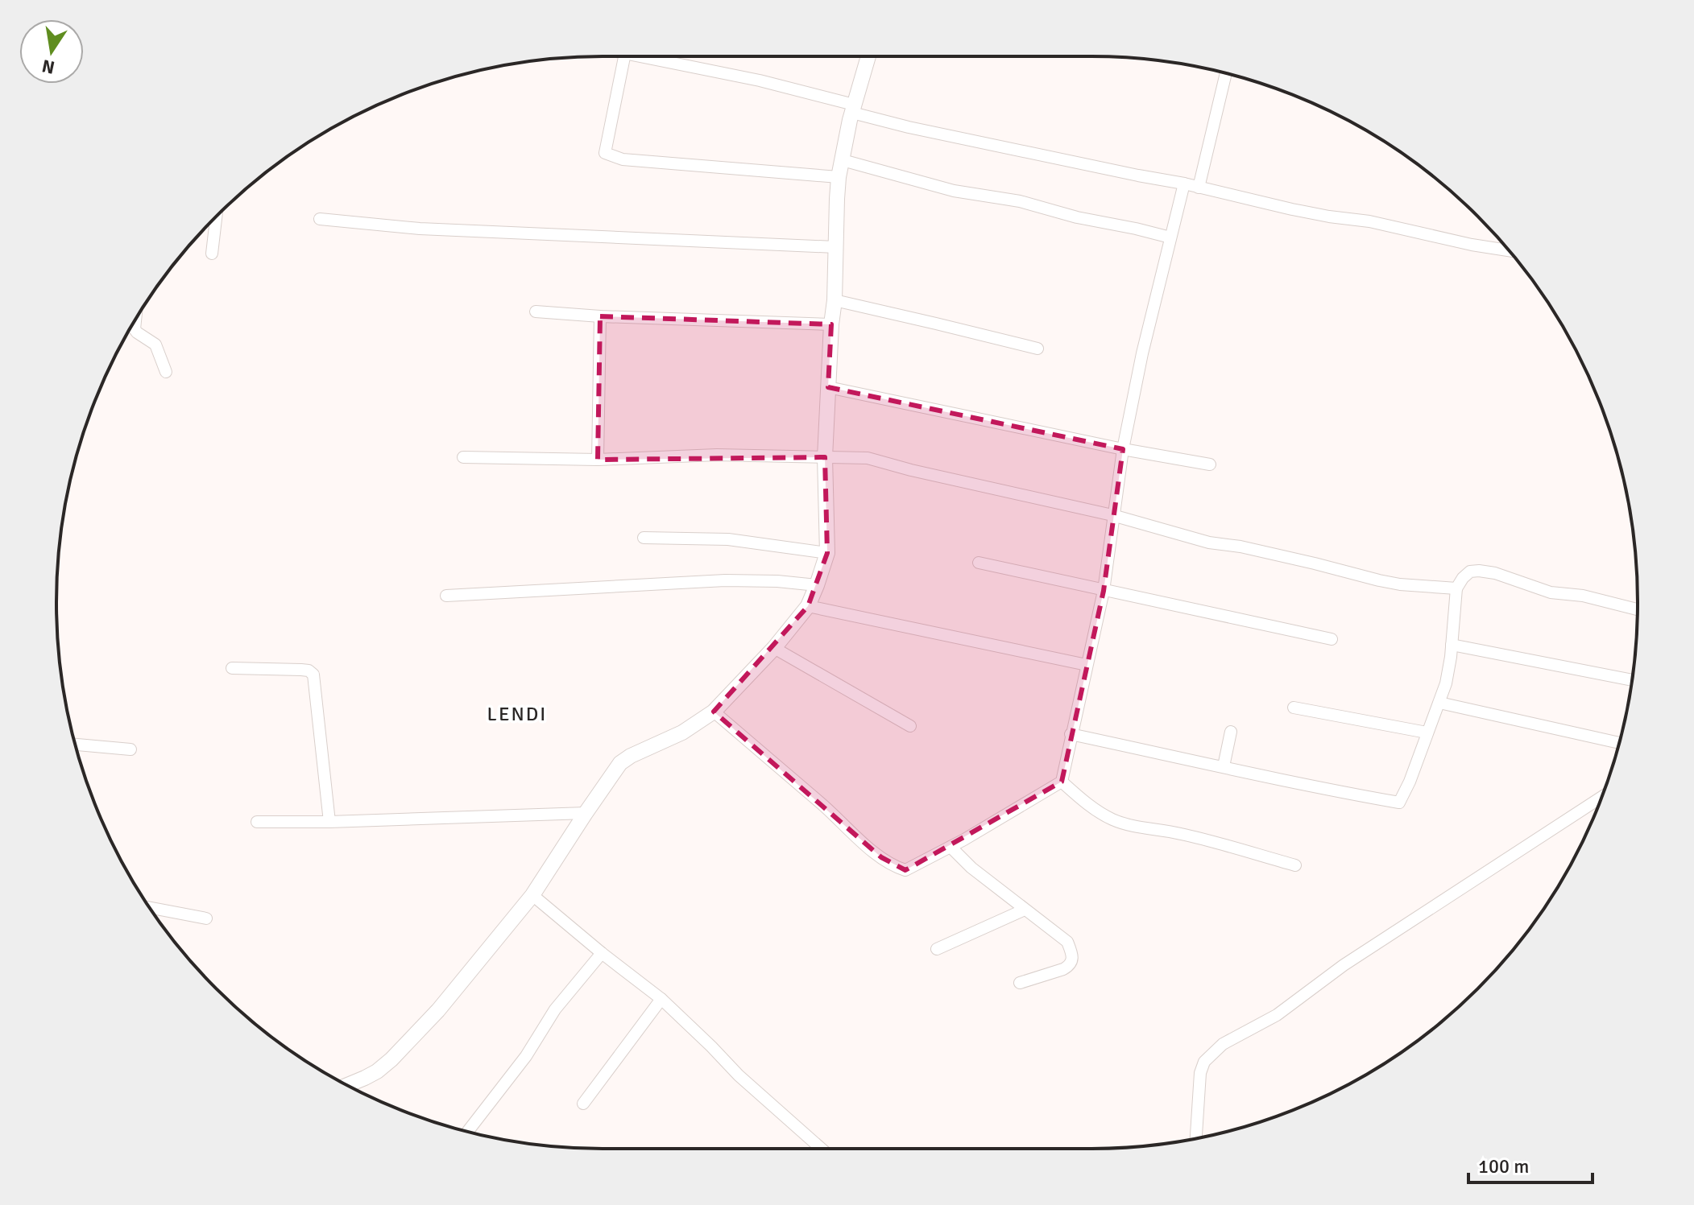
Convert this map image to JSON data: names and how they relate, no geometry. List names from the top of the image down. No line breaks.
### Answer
{"districts":["LENDI"],"scale_bar":"100 m","north":"bottom"}
